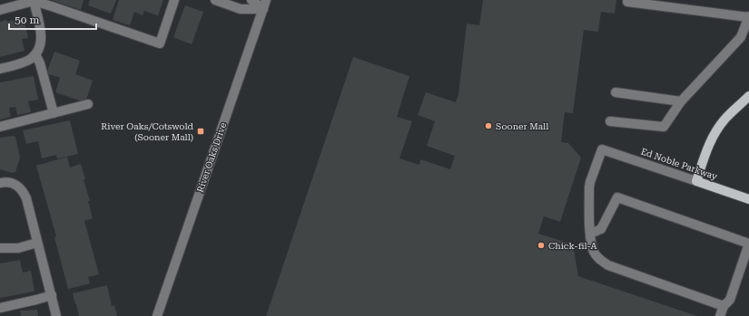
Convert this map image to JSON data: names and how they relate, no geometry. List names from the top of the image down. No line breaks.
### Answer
{"streets":{"main road":["Ed Noble Parkway"],"street":["River Oaks Drive"]},"places":{"other":["Sooner Mall","Chick-fil-A"],"transit":["River Oaks/Cotswold (Sooner Mall)"]},"scale_bar":"50 m"}
